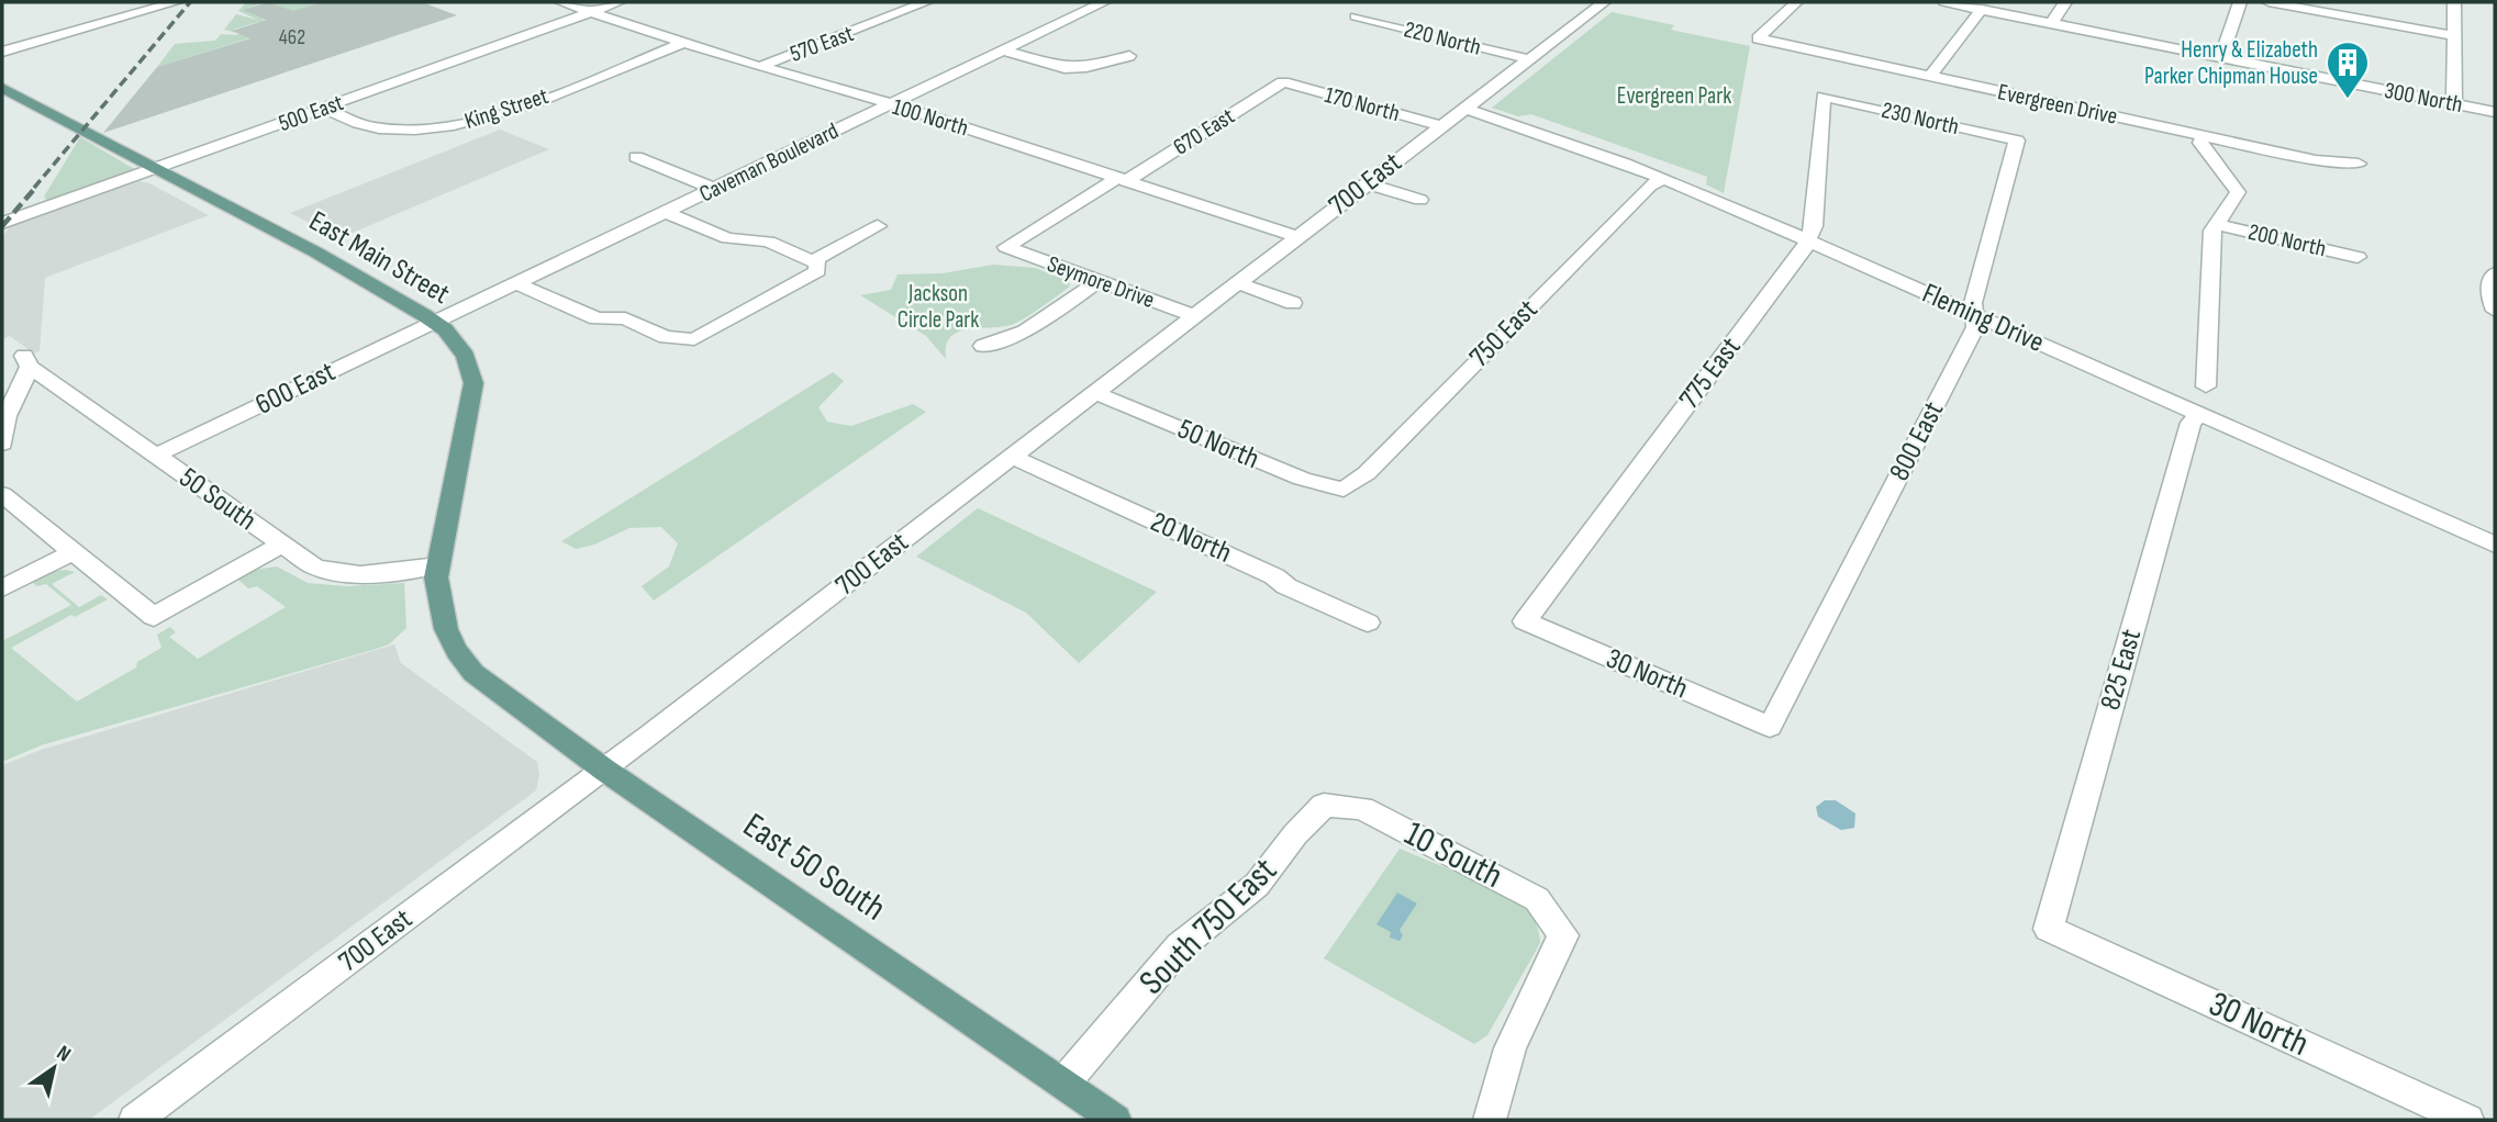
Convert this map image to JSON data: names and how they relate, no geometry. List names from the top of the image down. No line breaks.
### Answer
{"streets":{"main road":["East Main Street","East 50 South"],"street":["220 North","570 East","300 North","170 North","Evergreen Drive","King Street","500 East","100 North","230 North","670 East","Caveman Boulevard","700 East","200 North","Seymore Drive","Fleming Drive","750 East","775 East","600 East","800 East","50 North","50 South","20 North","825 East","30 North","10 South","South 750 East"]},"crossings":[["220 North","700 East"],["570 East","100 North"],["170 North","670 East"],["170 North","700 East"],["King Street","500 East"],["King Street","100 North"],["500 East","100 North"],["500 East","East Main Street"],["100 North","670 East"],["100 North","Caveman Boulevard"],["100 North","700 East"],["230 North","775 East"],["230 North","800 East"],["670 East","Seymore Drive"],["Caveman Boulevard","East Main Street"],["Caveman Boulevard","600 East"],["700 East","Seymore Drive"],["700 East","Fleming Drive"],["700 East","50 North"],["700 East","20 North"],["700 East","East 50 South"],["East Main Street","600 East"],["East Main Street","50 South"],["East Main Street","East 50 South"],["Fleming Drive","750 East"],["Fleming Drive","775 East"],["Fleming Drive","800 East"],["Fleming Drive","825 East"],["750 East","50 North"],["775 East","30 North"],["600 East","50 South"],["800 East","30 North"],["825 East","30 North"],["10 South","South 750 East"],["East 50 South","South 750 East"]],"parks":["Evergreen Park","Jackson Circle Park"],"places":{"building":["Henry & Elizabeth Parker Chipman House"]},"house_numbers":["462"],"north":"top right"}
